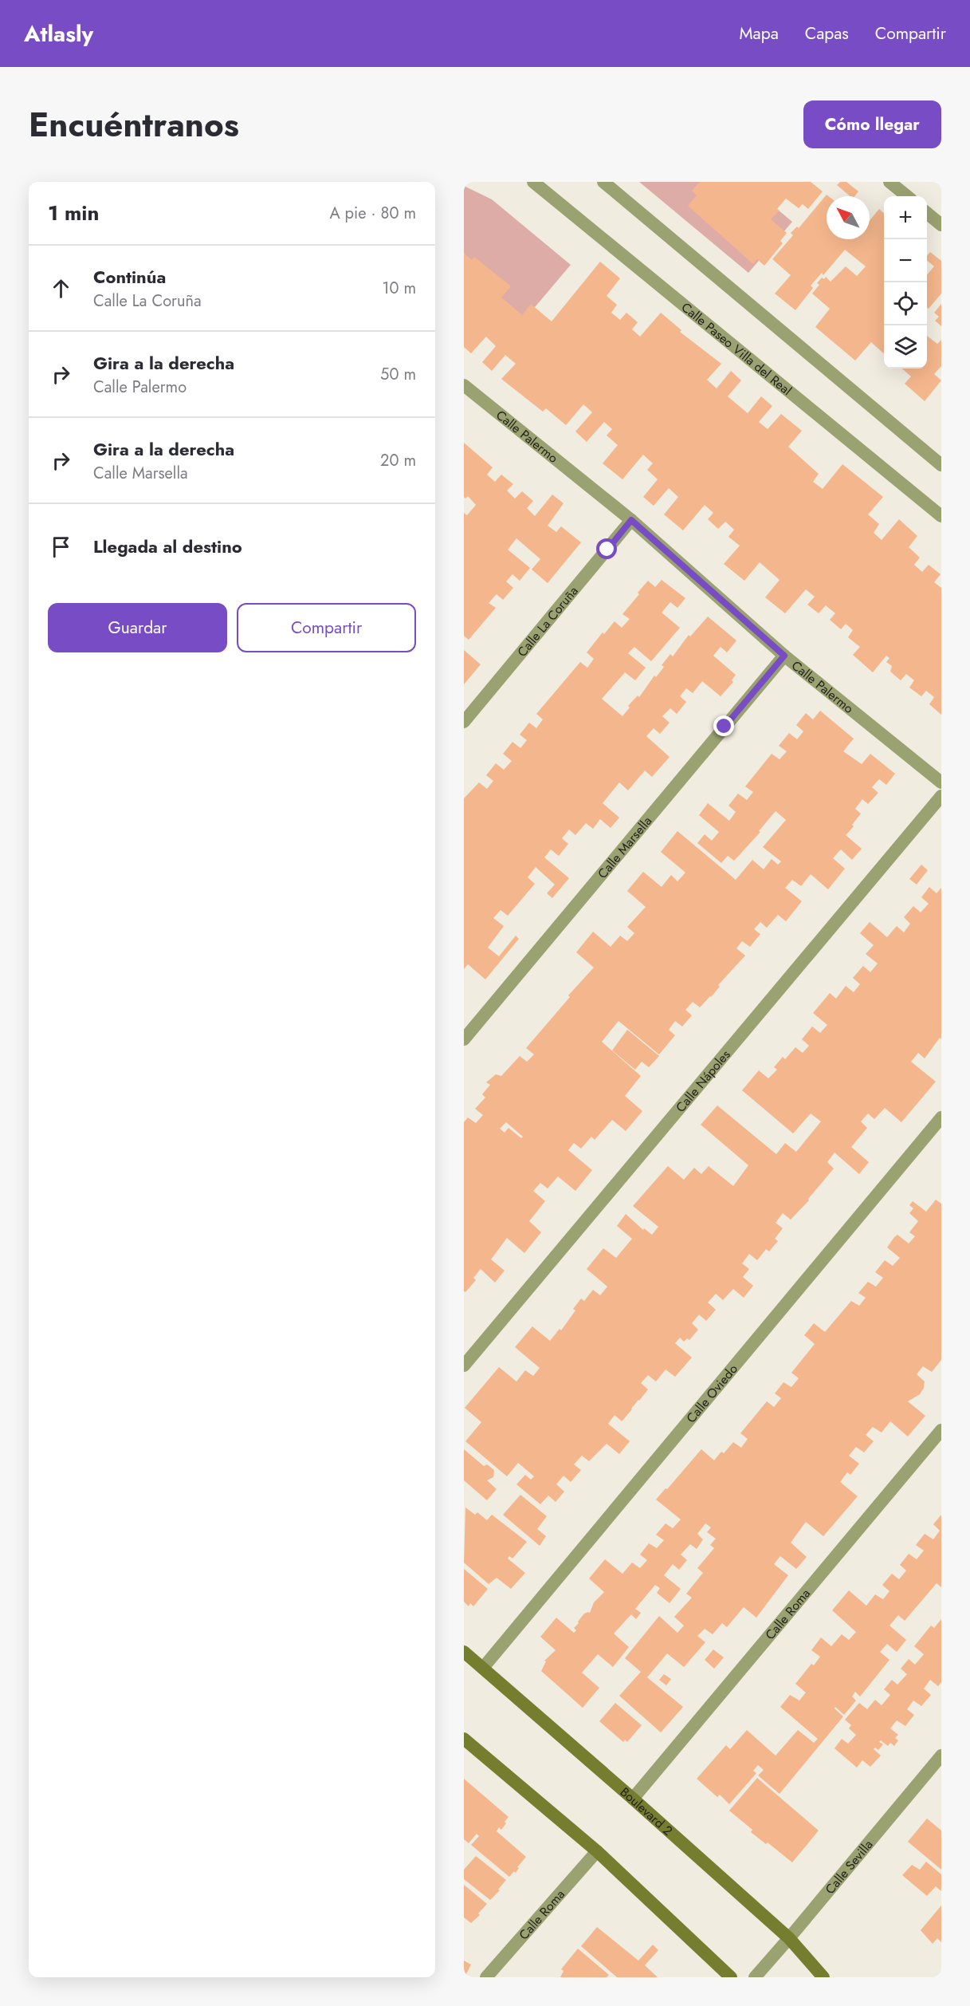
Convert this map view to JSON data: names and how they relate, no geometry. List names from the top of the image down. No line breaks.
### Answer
{"streets":{"main road":["Boulevard 2"],"street":["Calle Paseo Villa del Real","Calle Palermo","Calle La Coruña","Calle Marsella","Calle Nápoles","Calle Oviedo","Calle Roma","Calle Sevilla"]},"crossings":[["Calle Palermo","Calle La Coruña"],["Calle Palermo","Calle Marsella"],["Calle Oviedo","Boulevard 2"],["Calle Roma","Boulevard 2"],["Boulevard 2","Calle Sevilla"]],"north":"top left","page":{"header":"Atlasly","nav":["Mapa","Capas","Compartir"],"title":"Encuéntranos","buttons":["Cómo llegar",["Guardar","Compartir"]],"heading":["1 min","A pie · 80 m"],"map_buttons":["+","−"],"list":[["Continúa","Calle La Coruña","10 m"],["Gira a la derecha","Calle Palermo","50 m"],["Gira a la derecha","Calle Marsella","20 m"],"Llegada al destino"]}}
